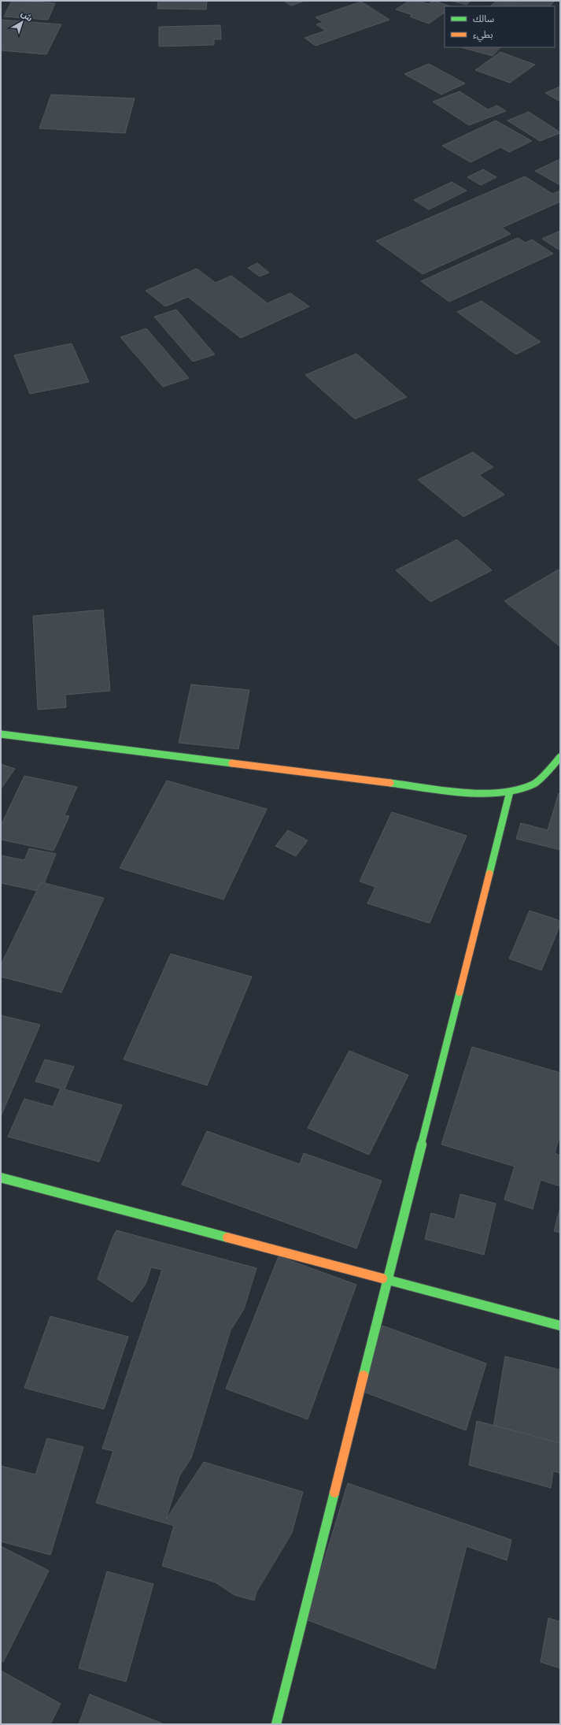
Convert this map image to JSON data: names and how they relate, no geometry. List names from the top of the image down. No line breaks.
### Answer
{"legend":["سالك","بطيء"],"north":"top right"}
